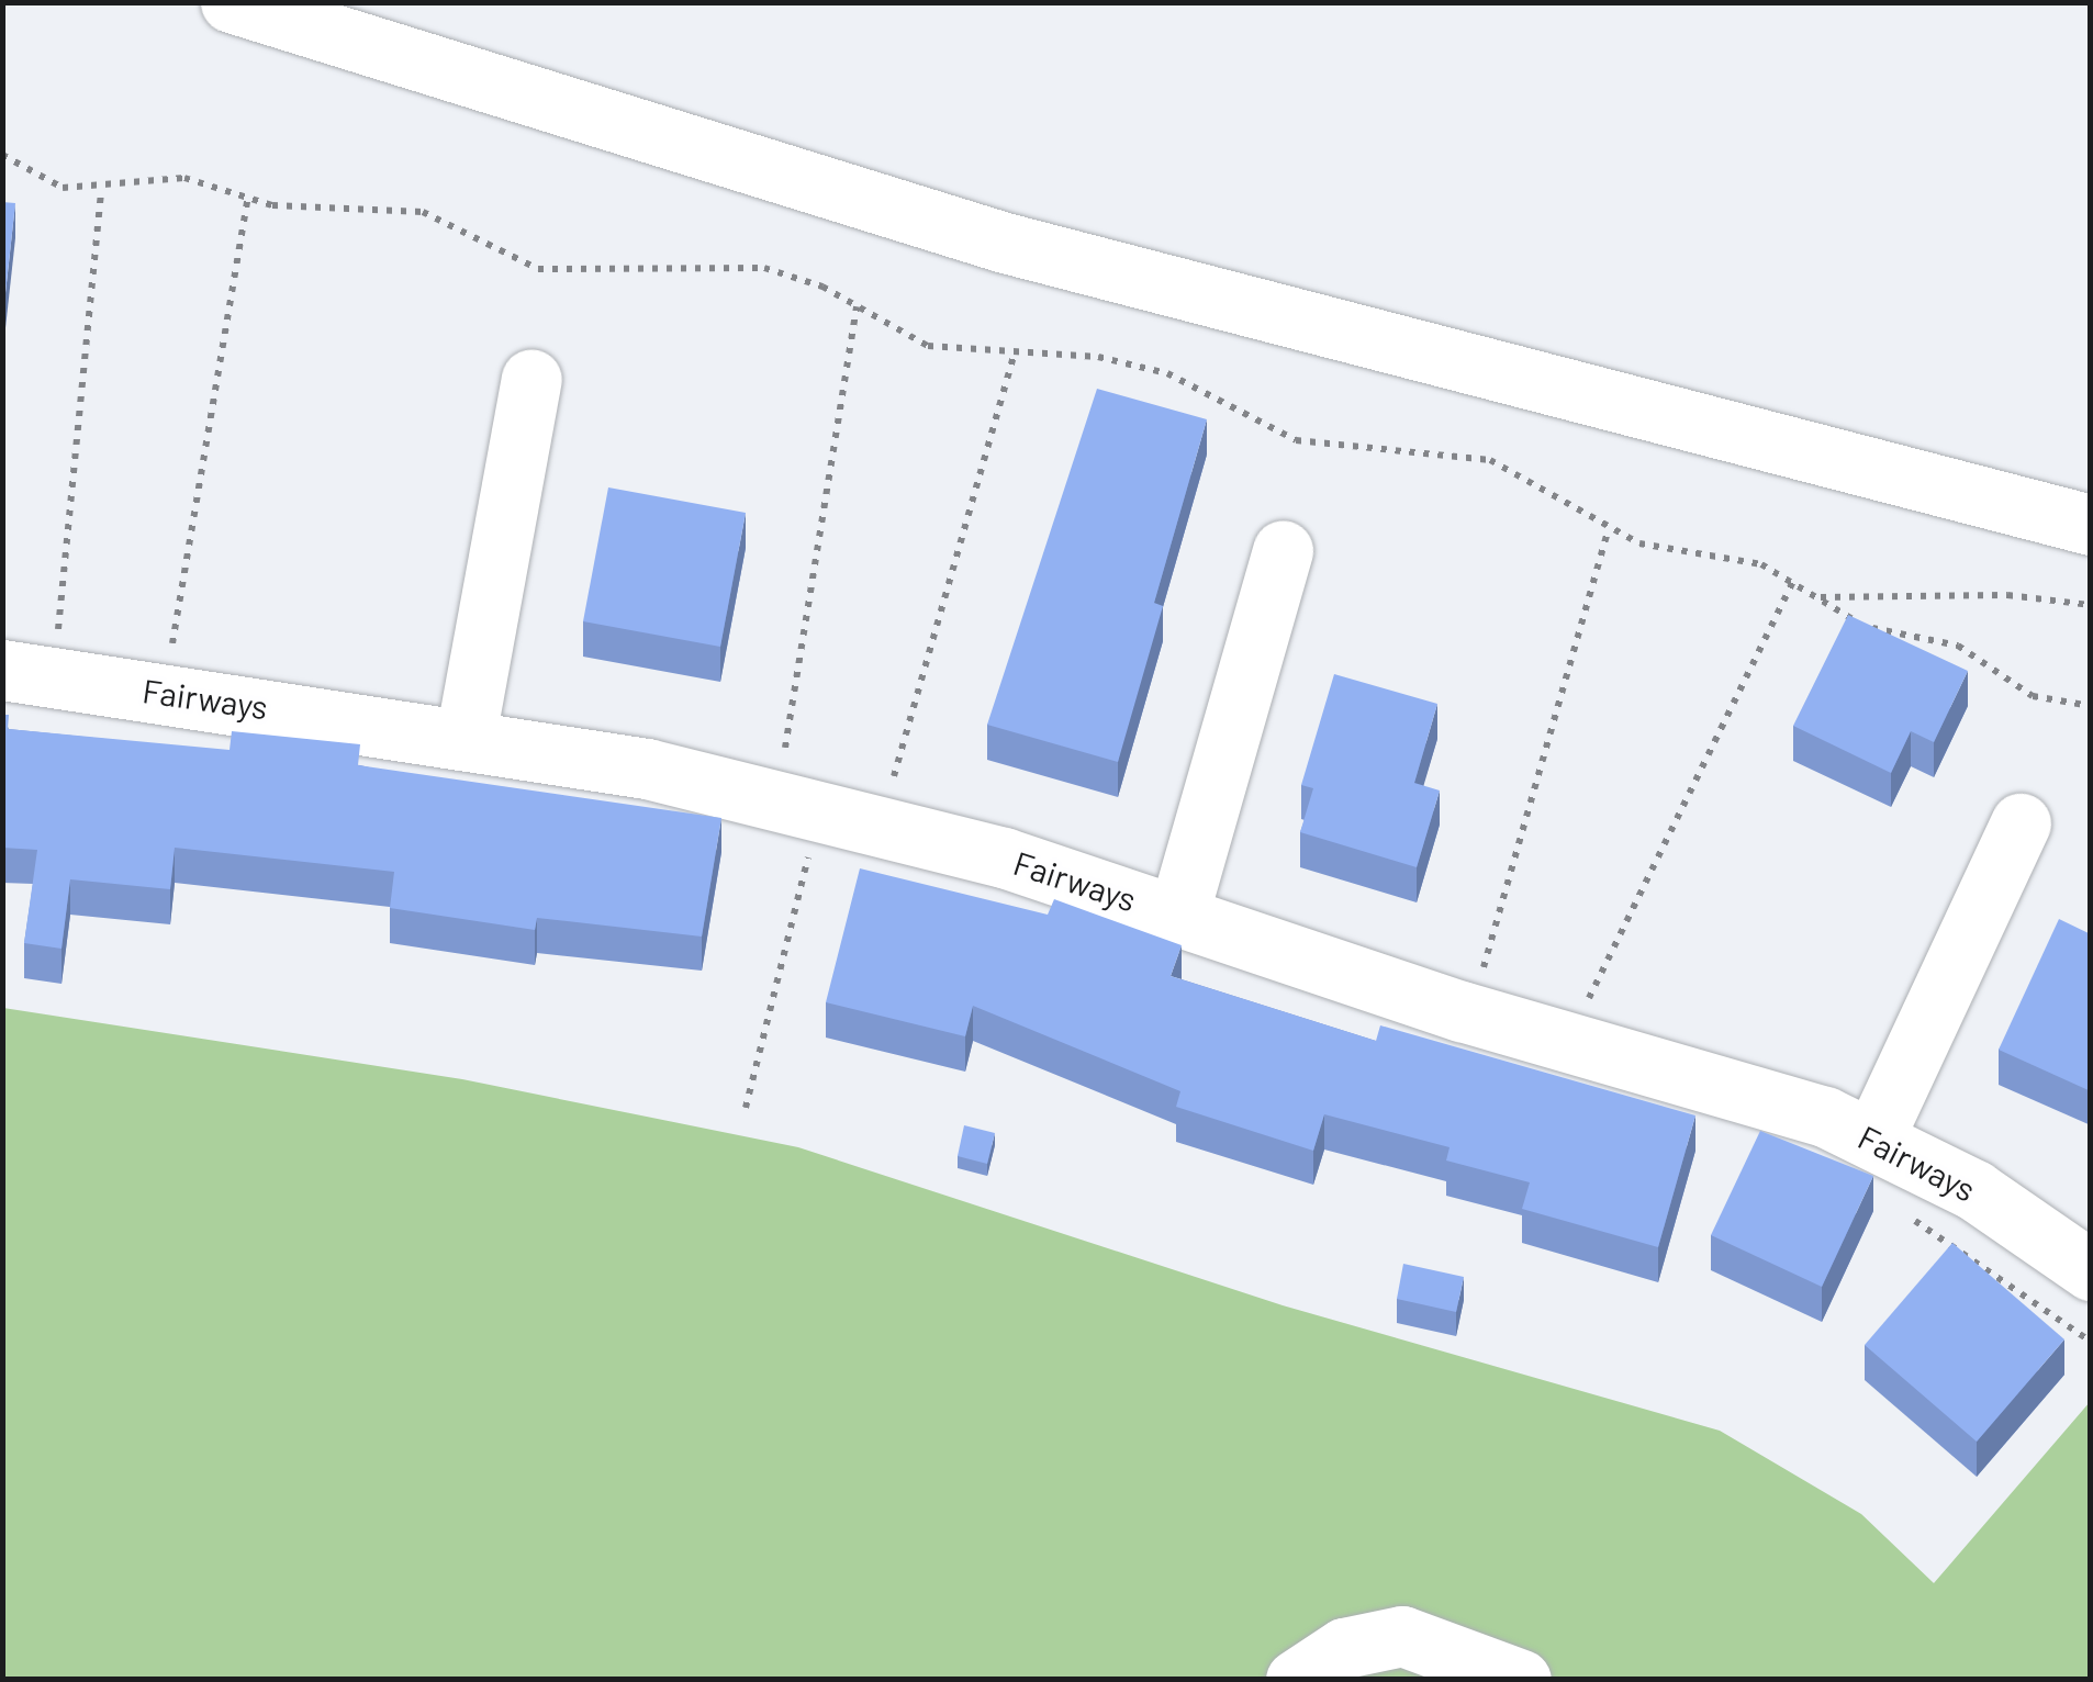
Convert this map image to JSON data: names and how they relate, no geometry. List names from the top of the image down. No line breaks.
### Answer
{"streets":{"street":["Fairways"]}}
